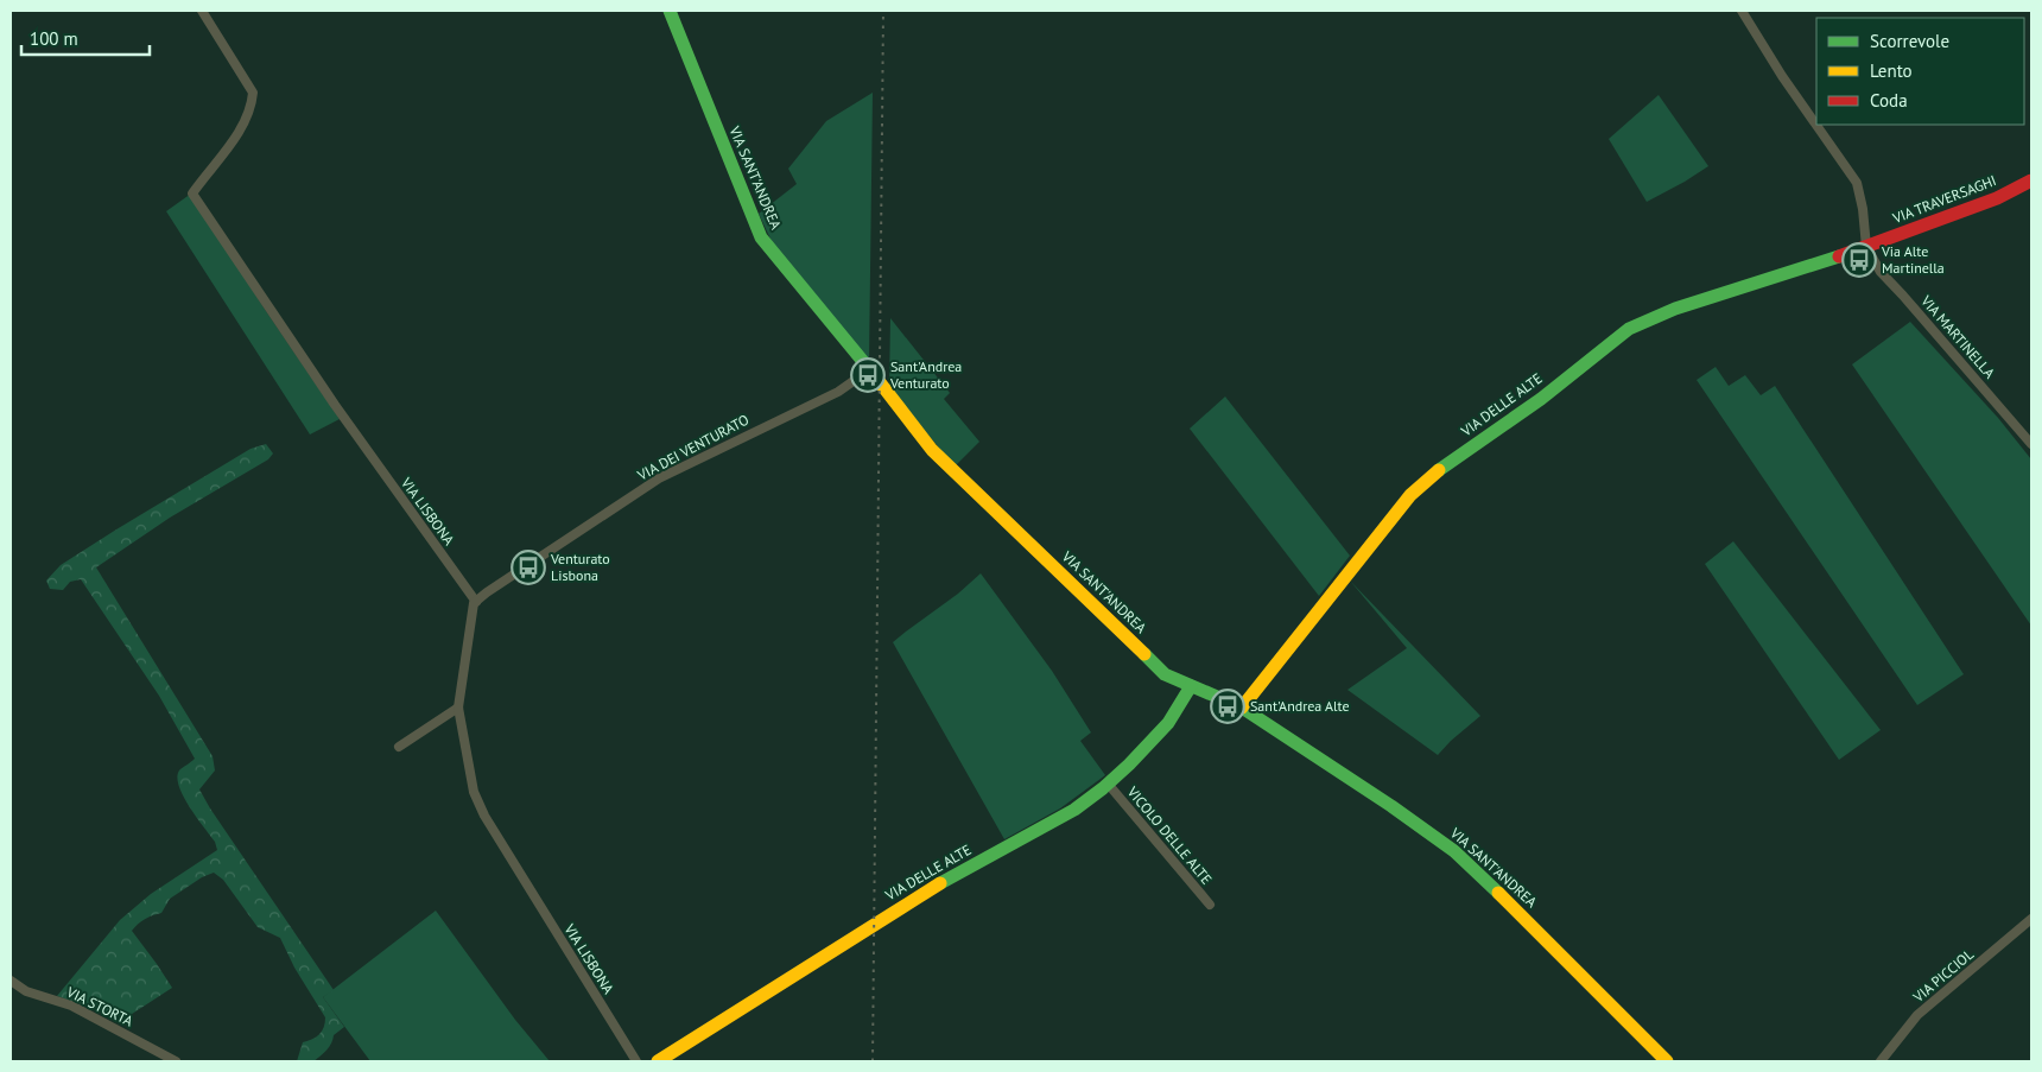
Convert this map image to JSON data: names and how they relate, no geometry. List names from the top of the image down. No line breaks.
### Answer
{"streets":{"street":["VIA SANT'ANDREA","VIA TRAVERSAGHI","VIA MARTINELLA","VIA DELLE ALTE","VIA DEI VENTURATO","VIA LISBONA","VICOLO DELLE ALTE","VIA PICCIOL","VIA STORTA"]},"crossings":[["VIA SANT'ANDREA","VIA DELLE ALTE"],["VIA SANT'ANDREA","VIA DEI VENTURATO"],["VIA TRAVERSAGHI","VIA MARTINELLA"],["VIA TRAVERSAGHI","VIA DELLE ALTE"],["VIA MARTINELLA","VIA DELLE ALTE"],["VIA DELLE ALTE","VICOLO DELLE ALTE"],["VIA DEI VENTURATO","VIA LISBONA"]],"places":{"bus stop":["Via Alte Martinella","Sant'Andrea Venturato","Venturato Lisbona","Sant'Andrea Alte"]},"legend":["Scorrevole","Lento","Coda"],"scale_bar":"100 m"}
